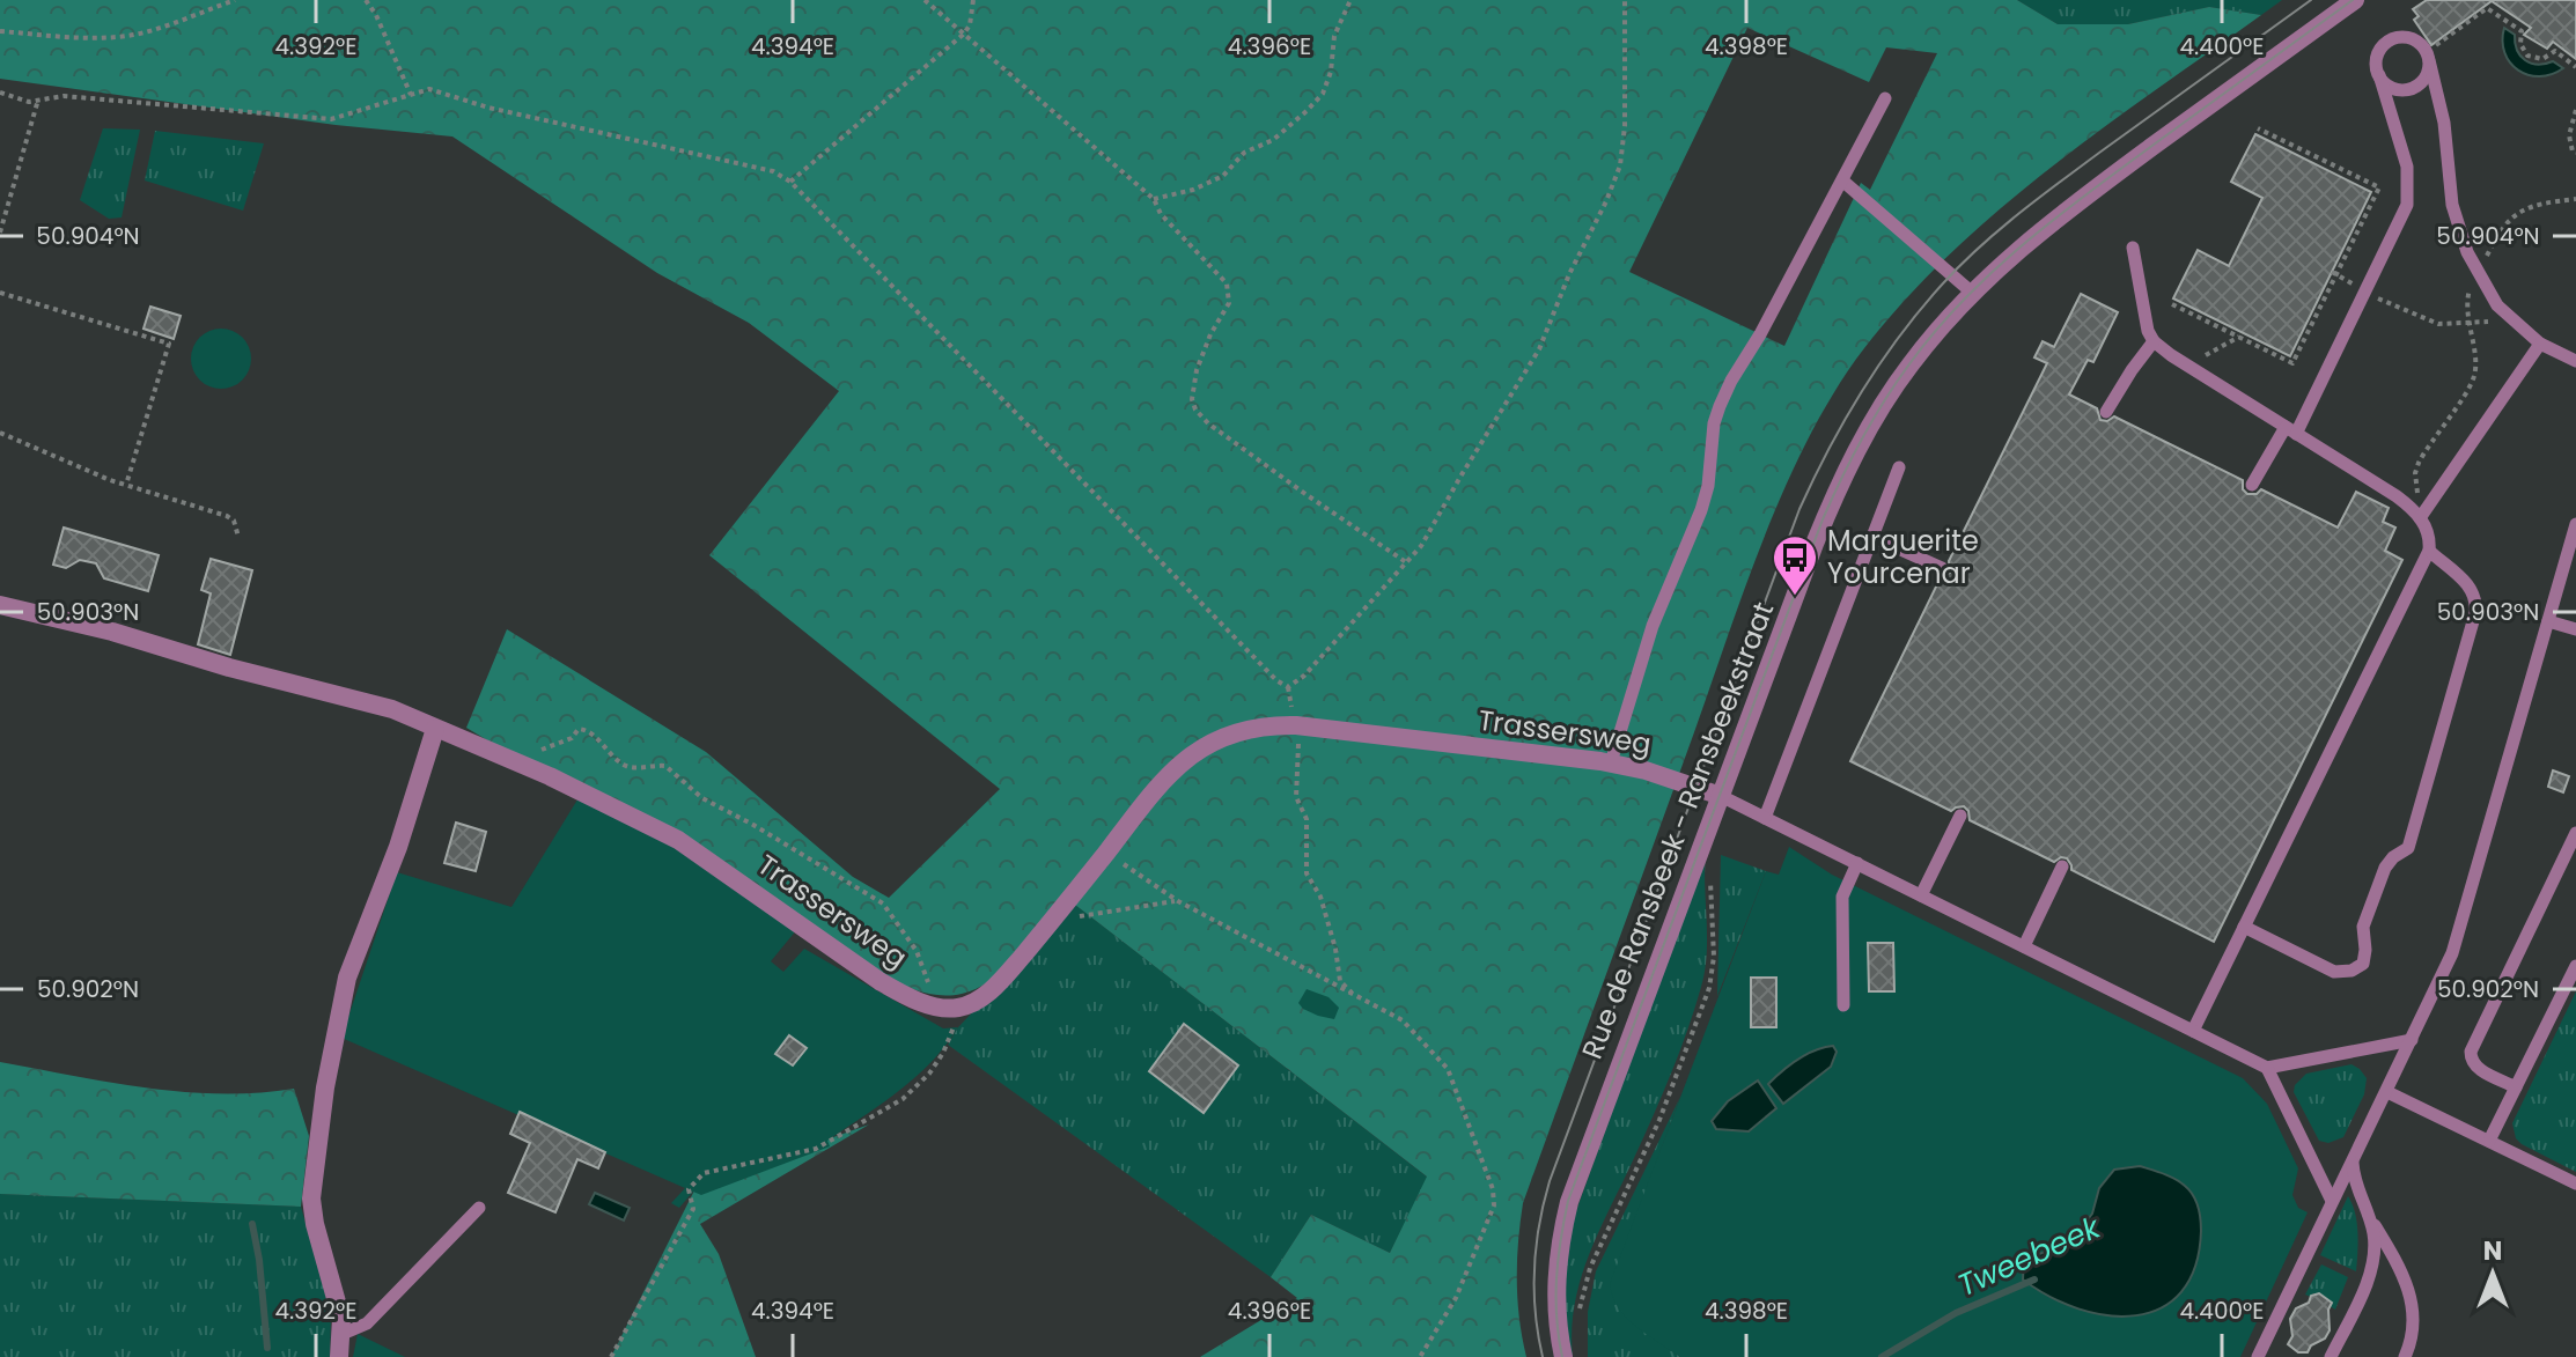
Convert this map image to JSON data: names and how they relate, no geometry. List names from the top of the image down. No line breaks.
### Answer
{"streets":{"street":["Trassersweg","Rue de Ransbeek - Ransbeekstraat"]},"crossings":[["Trassersweg","Rue de Ransbeek - Ransbeekstraat"]],"water":["Tweebeek"],"places":{"bus stop":["Marguerite Yourcenar"]},"north":"top","coordinates":["4.392°E","4.394°E","4.396°E","4.398°E","4.400°E","50.904°N","50.903°N","50.902°N"]}
